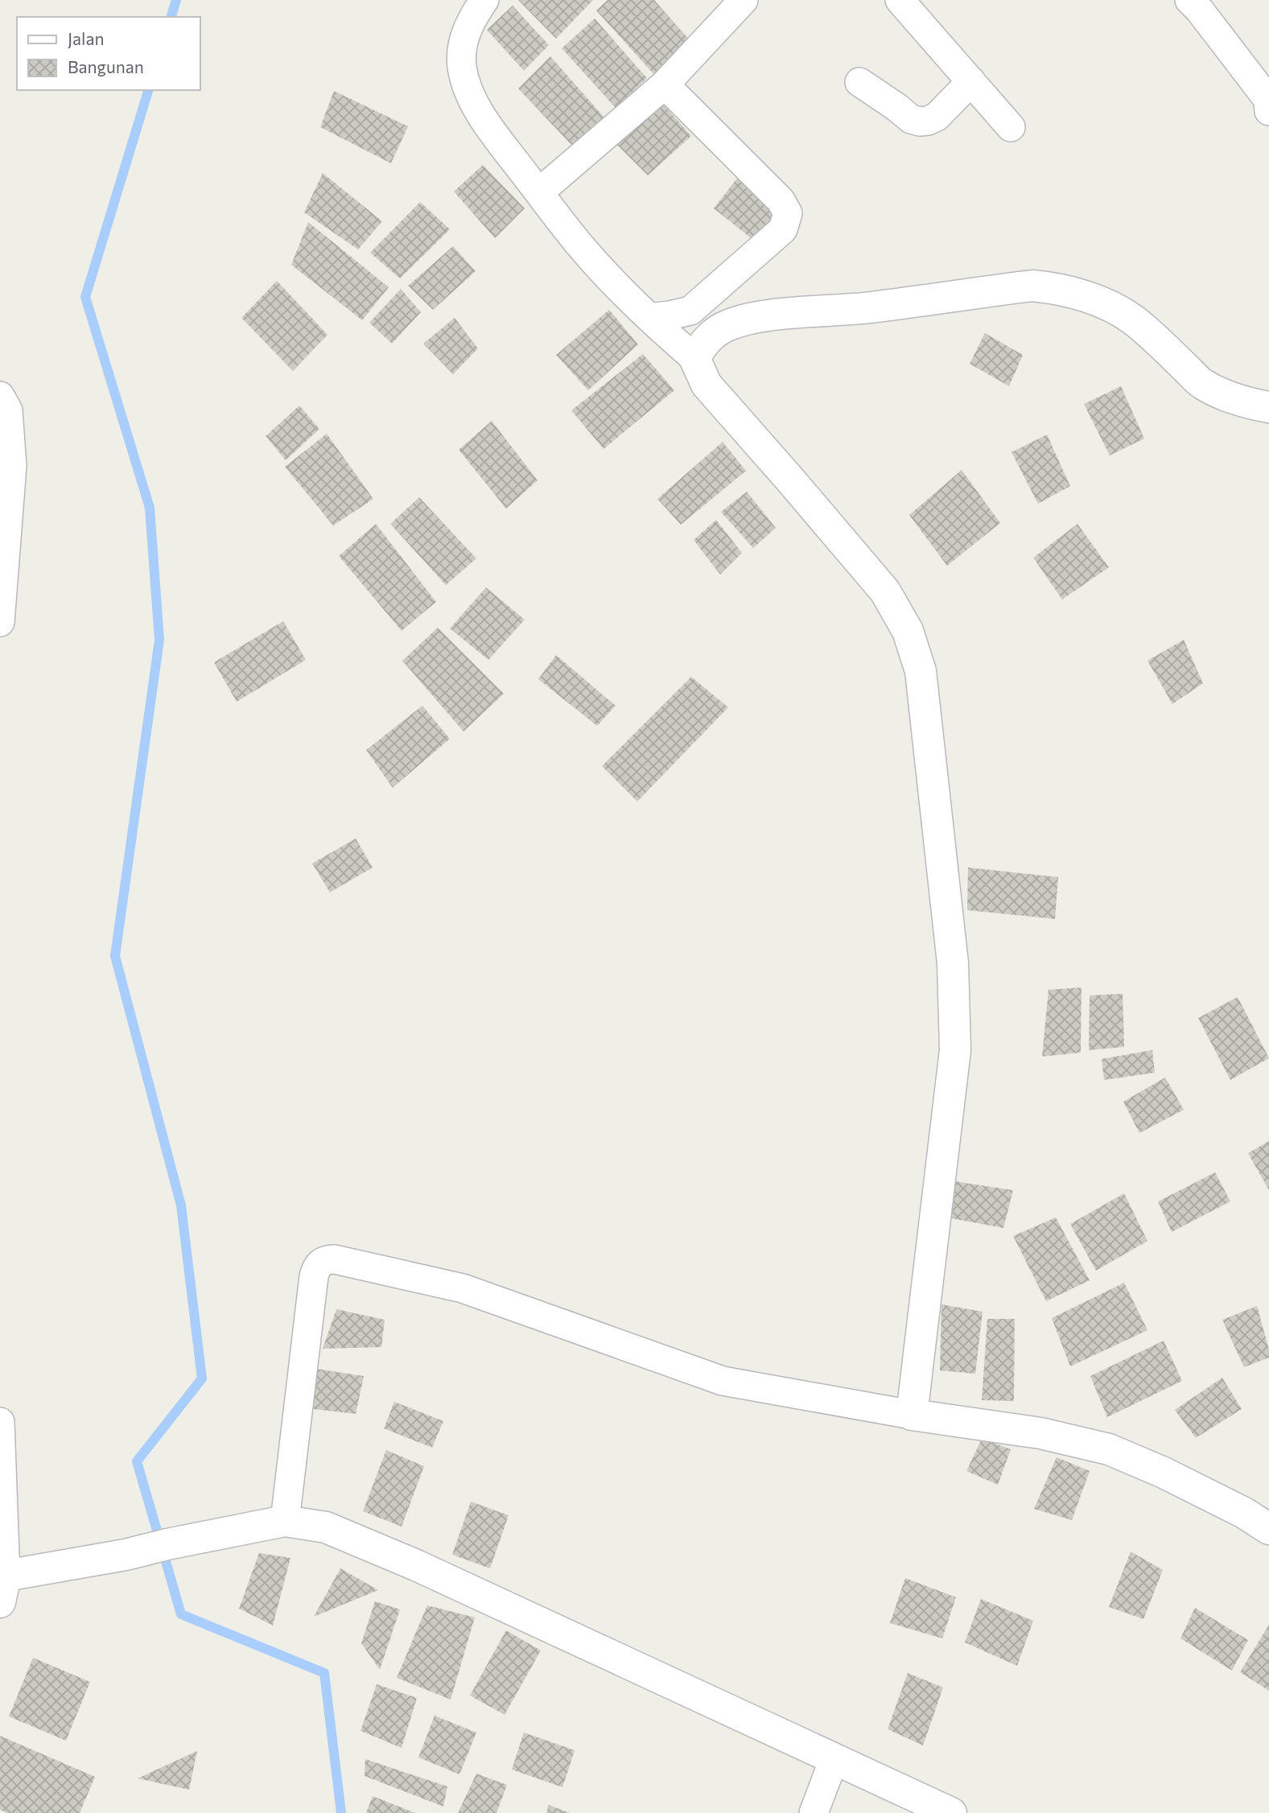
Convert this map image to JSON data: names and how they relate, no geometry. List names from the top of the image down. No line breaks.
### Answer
{"legend":["Jalan","Bangunan"]}
